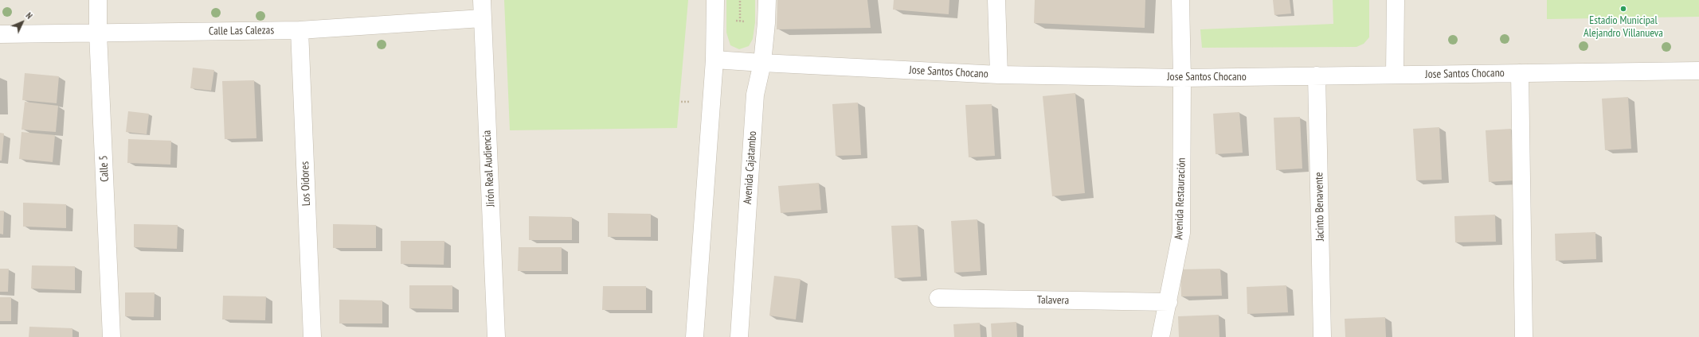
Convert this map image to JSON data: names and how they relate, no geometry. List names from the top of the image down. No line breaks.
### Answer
{"streets":{"street":["Calle Las Calezas","Jose Santos Chocano","Avenida Cajatambo","Calle 5","Jirón Real Audiencia","Los Oidores","Avenida Restauración","Jacinto Benavente","Talavera"]},"crossings":[["Calle Las Calezas","Calle 5"],["Calle Las Calezas","Jirón Real Audiencia"],["Calle Las Calezas","Los Oidores"],["Jose Santos Chocano","Avenida Cajatambo"],["Jose Santos Chocano","Avenida Restauración"],["Jose Santos Chocano","Jacinto Benavente"],["Avenida Restauración","Talavera"]],"places":["Estadio Municipal Alejandro Villanueva"],"north":"top right"}
